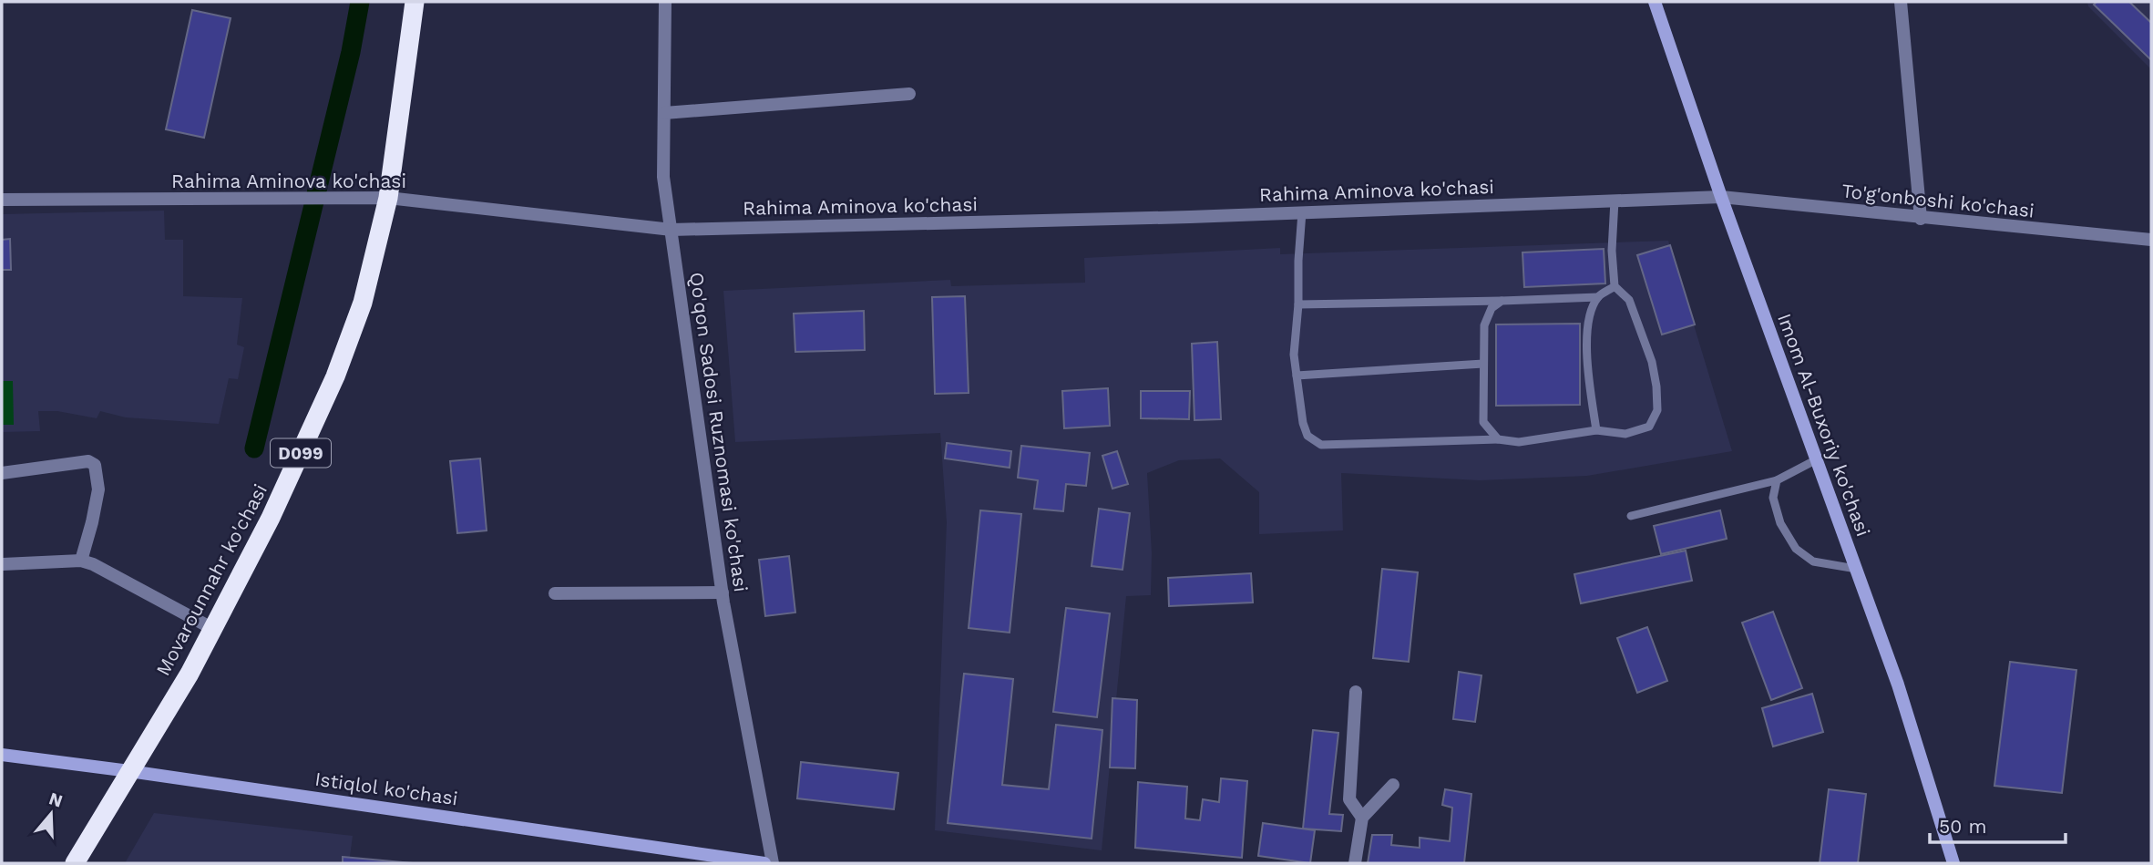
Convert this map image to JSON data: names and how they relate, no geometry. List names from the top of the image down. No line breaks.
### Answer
{"streets":{"highway":["D099","Movarounnahr ko'chasi"],"main road":["Imom Al-Buxoriy ko'chasi","Istiqlol ko'chasi"],"street":["Rahima Aminova ko'chasi","To'g'onboshi ko'chasi","Qo'qon Sadosi Ruznomasi ko'chasi"]},"crossings":[["Rahima Aminova ko'chasi","To'g'onboshi ko'chasi"],["Rahima Aminova ko'chasi","Imom Al-Buxoriy ko'chasi"],["Rahima Aminova ko'chasi","Qo'qon Sadosi Ruznomasi ko'chasi"],["Rahima Aminova ko'chasi","Movarounnahr ko'chasi"],["To'g'onboshi ko'chasi","Imom Al-Buxoriy ko'chasi"],["Movarounnahr ko'chasi","Istiqlol ko'chasi"]],"scale_bar":"50 m","north":"top"}
